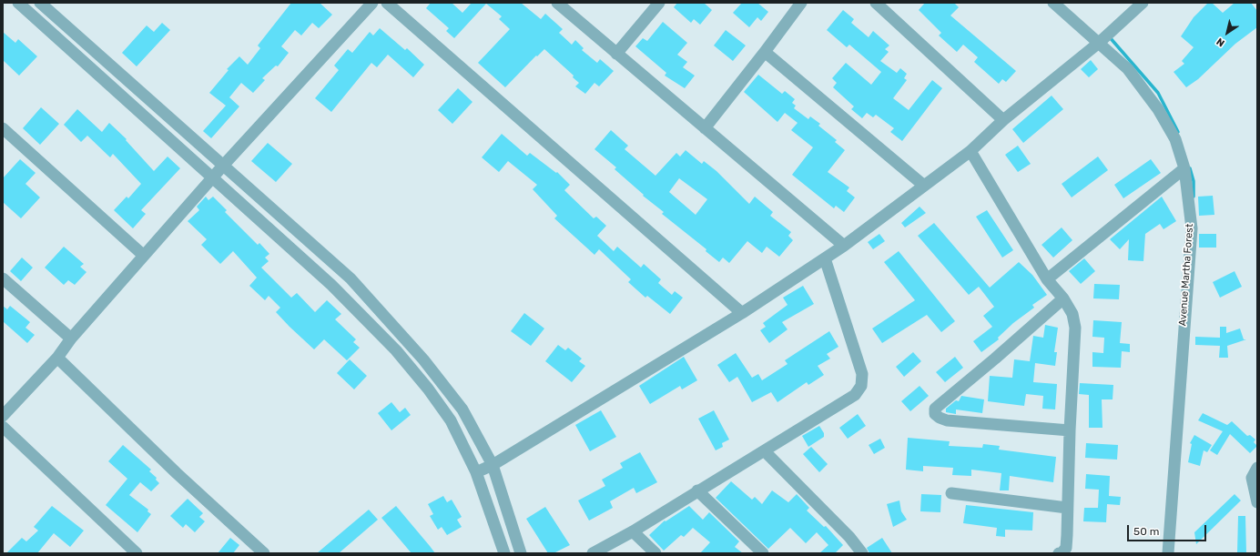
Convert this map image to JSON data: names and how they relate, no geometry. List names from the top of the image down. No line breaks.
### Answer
{"streets":{"street":["Avenue Martha Forest"]},"scale_bar":"50 m","north":"bottom left"}
